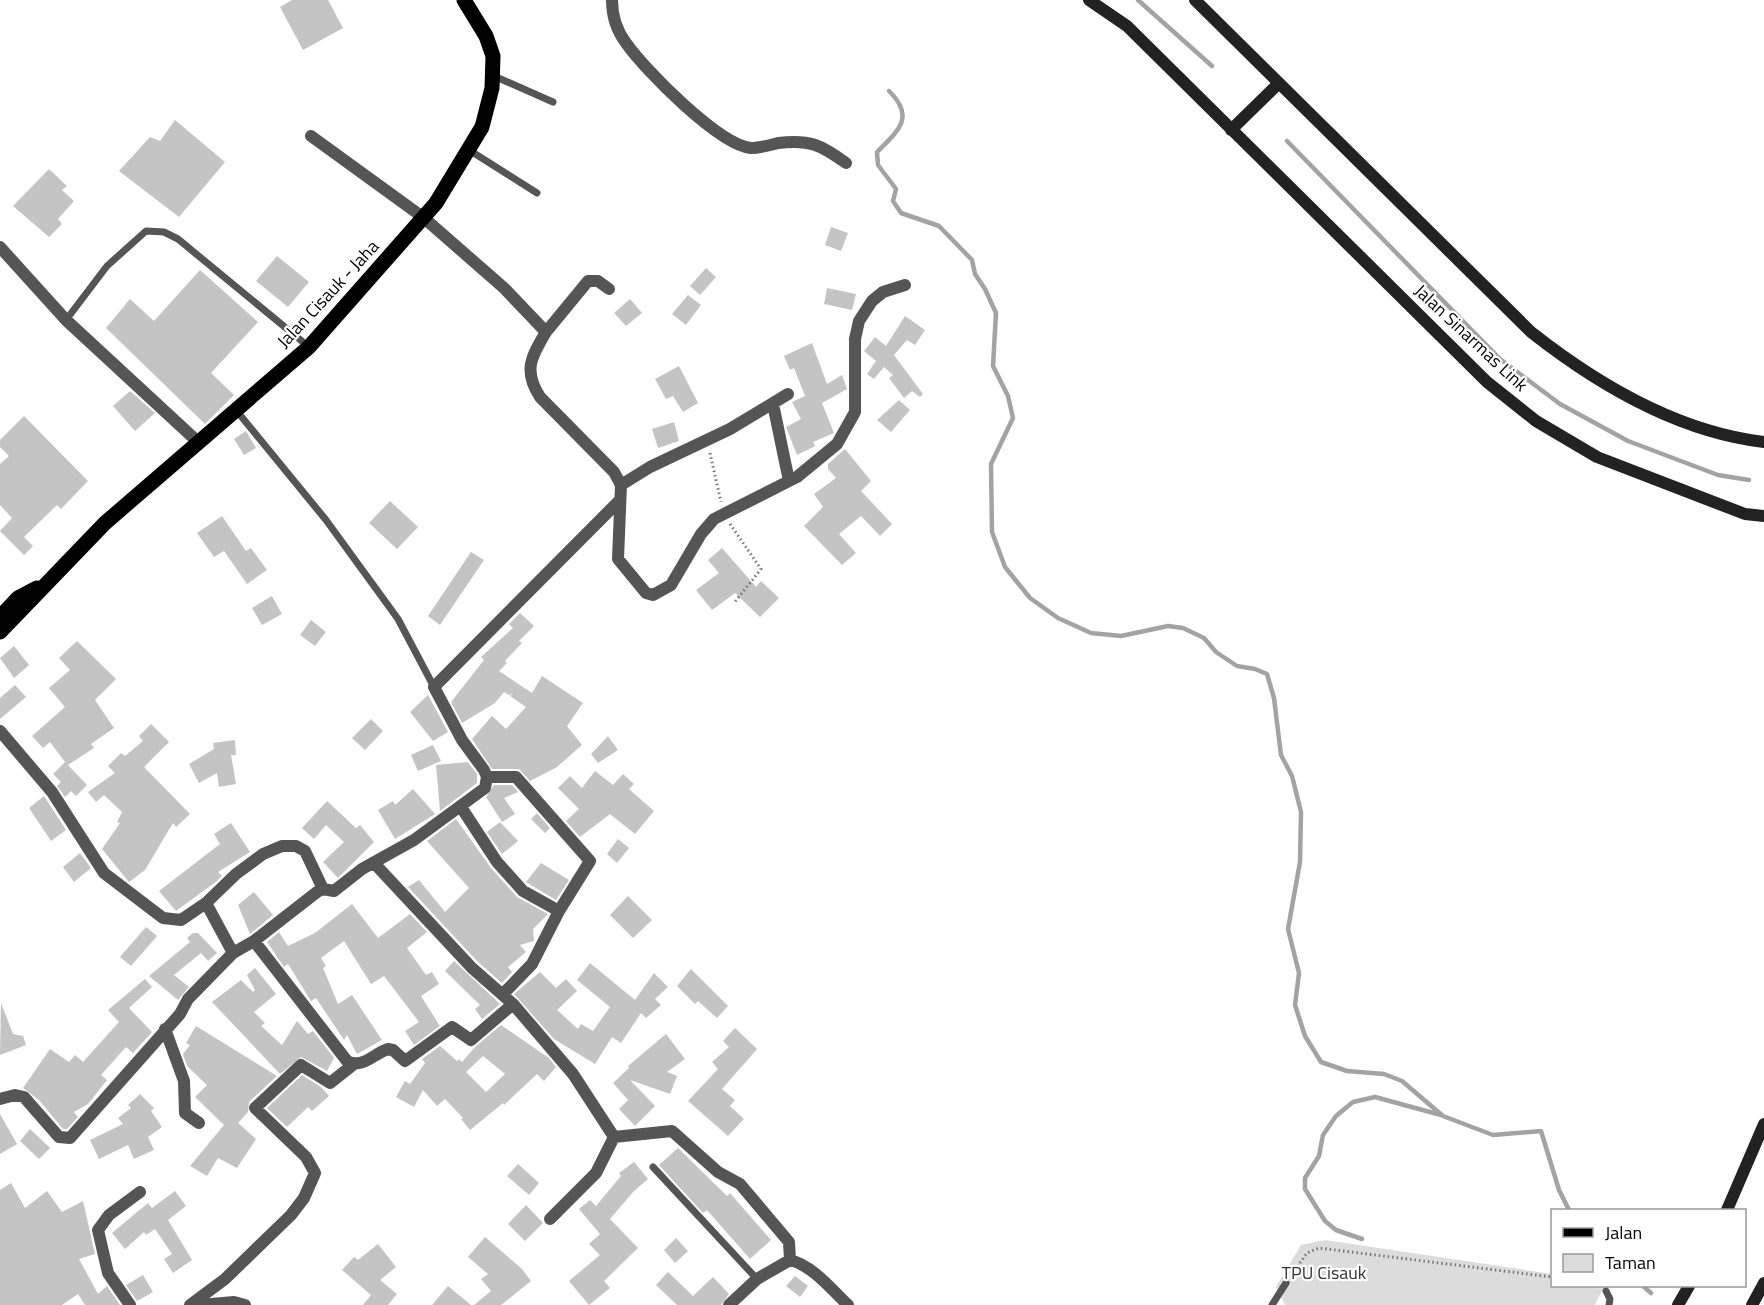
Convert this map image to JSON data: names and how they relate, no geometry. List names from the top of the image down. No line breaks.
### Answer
{"streets":{"main road":["Jalan Cisauk - Jaha"],"street":["Jalan Sinarmas Link"]},"parks":["TPU Cisauk"],"legend":["Jalan","Taman"]}
